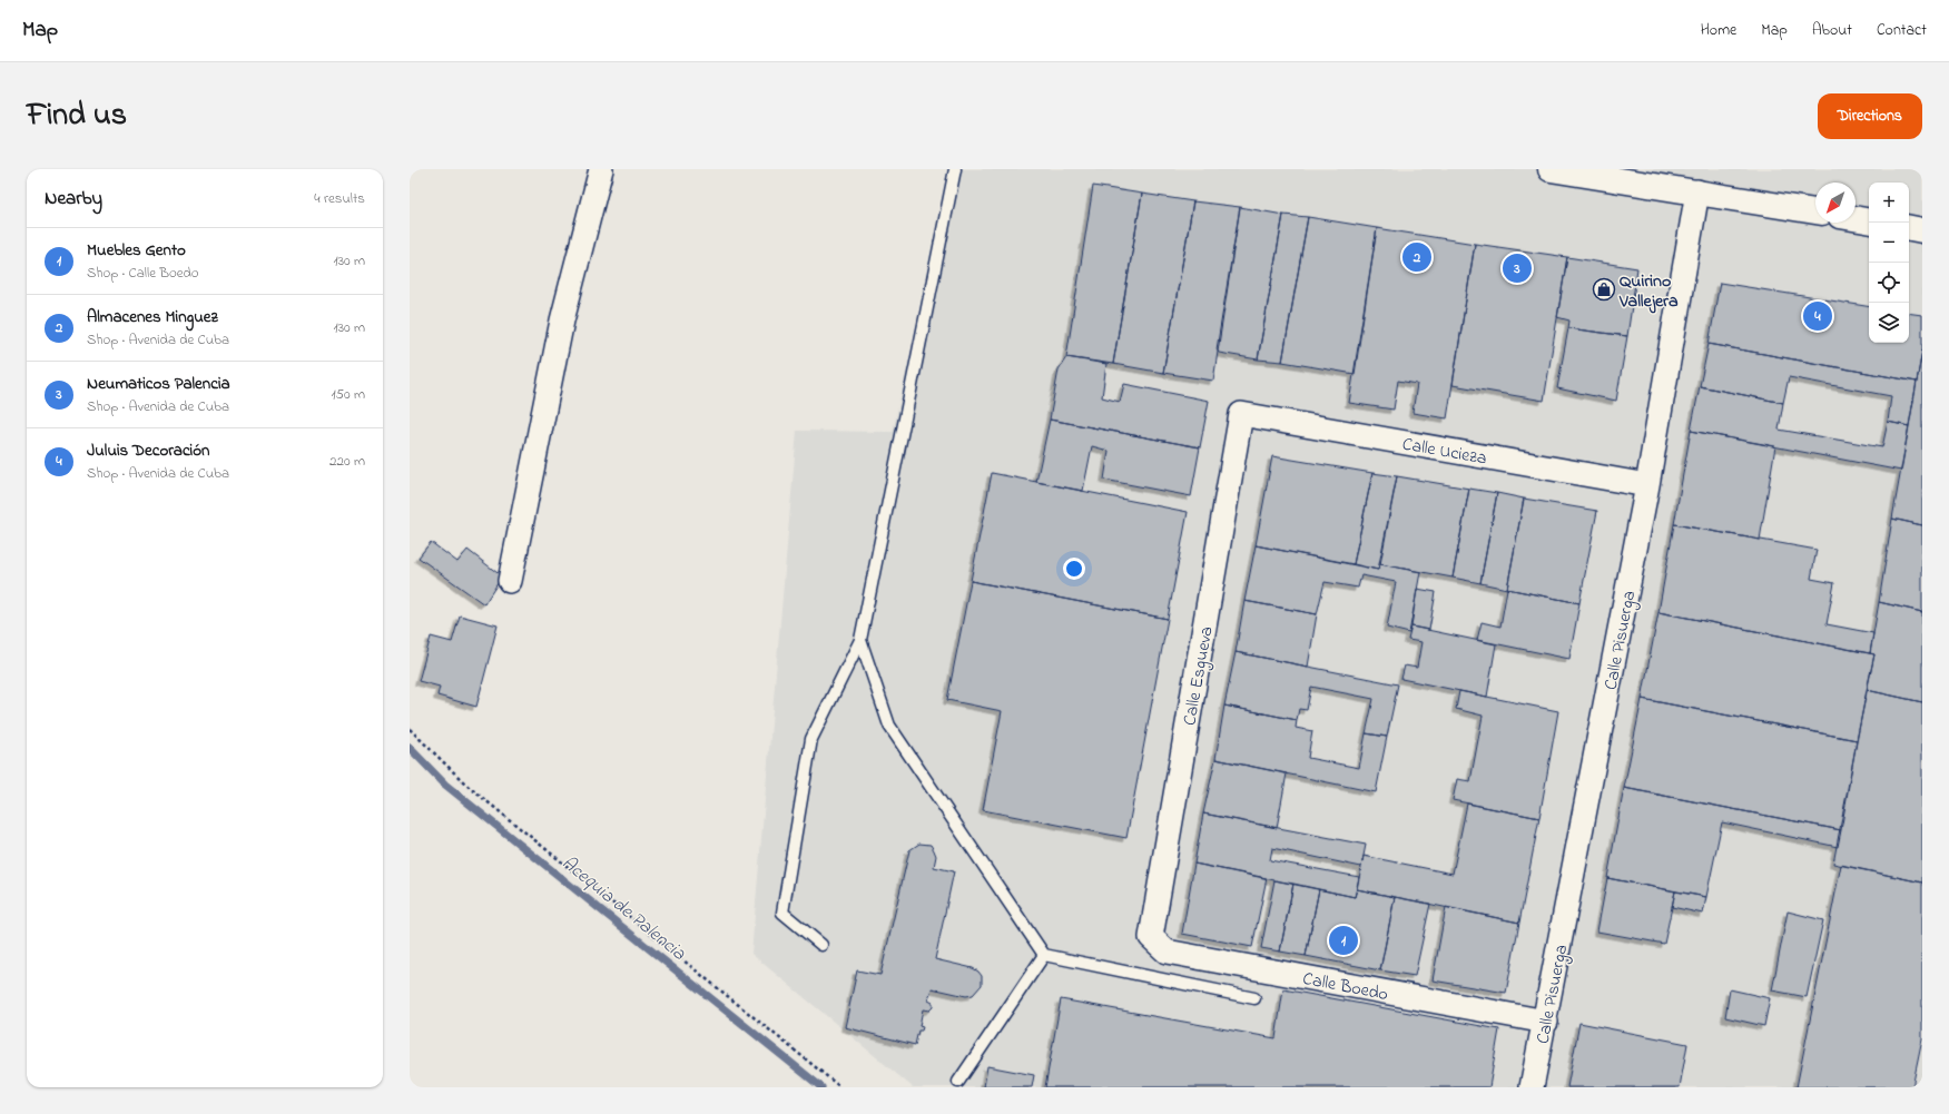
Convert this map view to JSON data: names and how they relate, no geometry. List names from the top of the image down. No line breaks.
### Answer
{"streets":{"street":["Calle Ucieza","Calle Pisuerga","Calle Esgueva","Calle Boedo"]},"crossings":[["Calle Ucieza","Calle Pisuerga"],["Calle Ucieza","Calle Esgueva"],["Calle Pisuerga","Calle Boedo"],["Calle Esgueva","Calle Boedo"]],"water":["Acequia de Palencia"],"places":{"shop":["Quirino Vallejera"]},"north":"bottom left","page":{"header":"Map","nav":["Home","Map","About","Contact"],"title":"Find us","buttons":"Directions","heading":["Nearby","4 results"],"map_buttons":["+","−"],"list":[{"mark":"1","name":"Muebles Gento","note":"Shop · Calle Boedo","value":"130 m"},{"mark":"2","name":"Almacenes Minguez","note":"Shop · Avenida de Cuba","value":"130 m"},{"mark":"3","name":"Neumaticos Palencia","note":"Shop · Avenida de Cuba","value":"150 m"},{"mark":"4","name":"Juluis Decoración","note":"Shop · Avenida de Cuba","value":"220 m"}],"pins":["2","3","4","1"]}}
